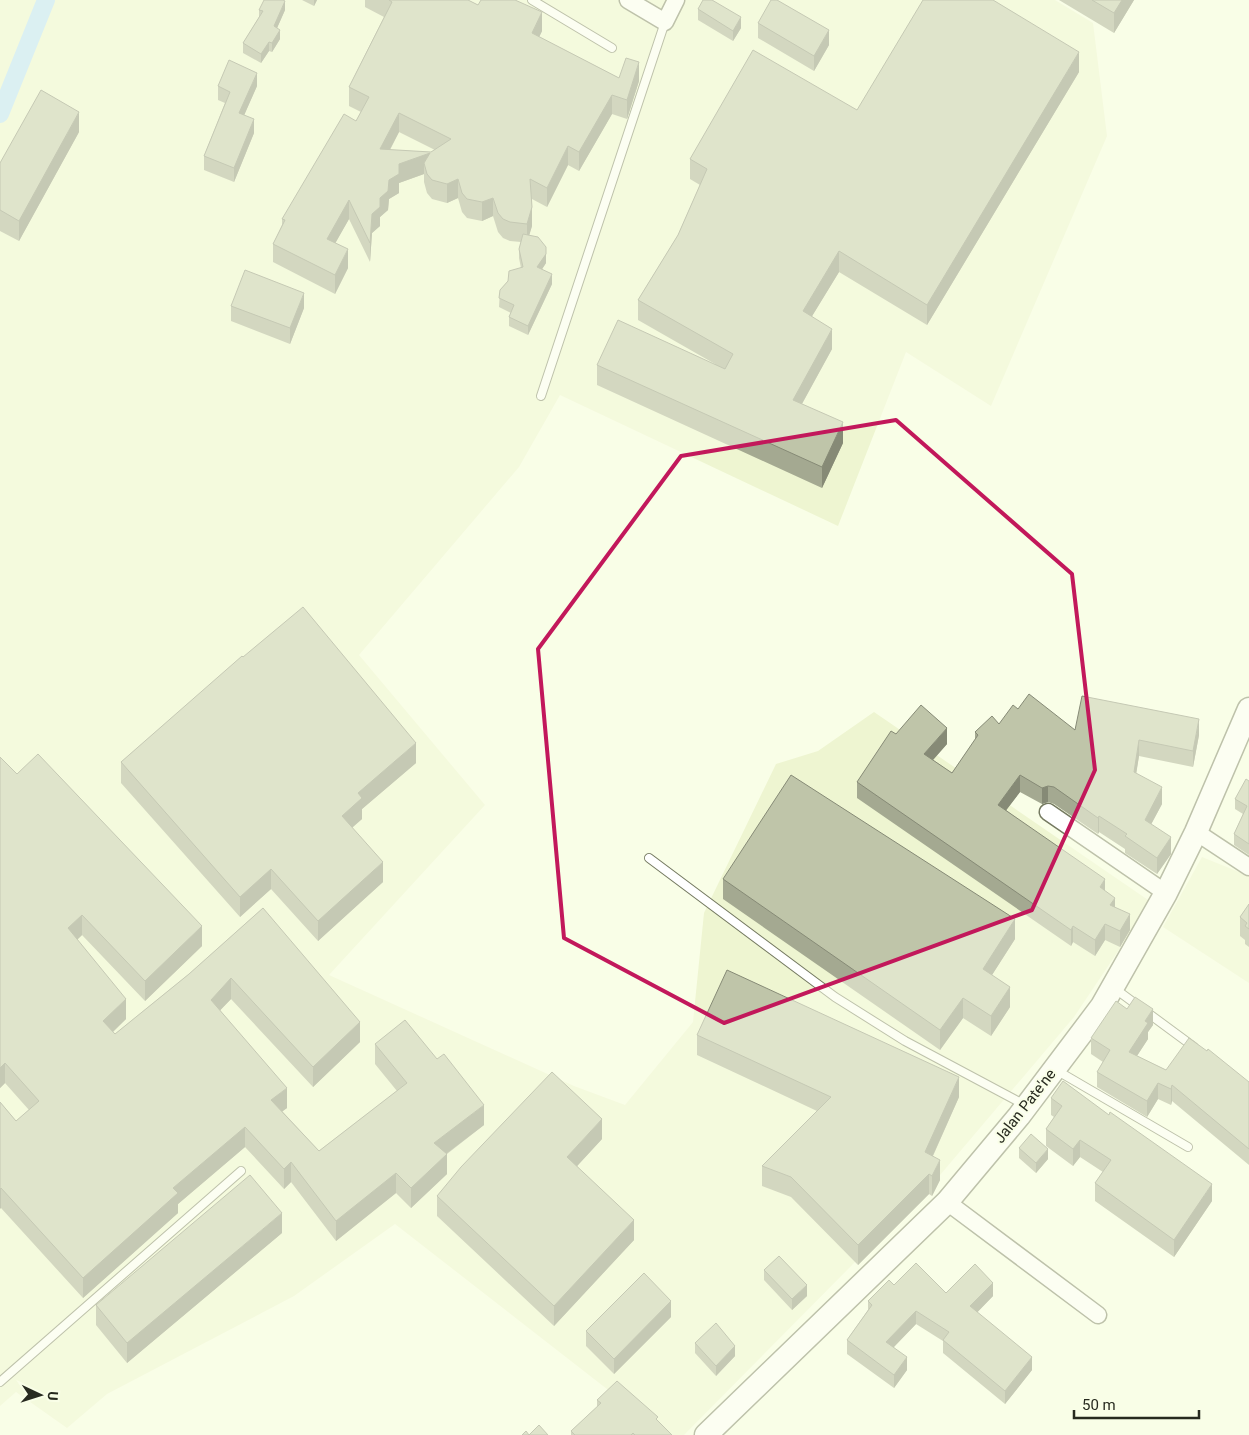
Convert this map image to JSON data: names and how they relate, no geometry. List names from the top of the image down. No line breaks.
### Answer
{"streets":{"street":["Jalan Pate'ne"]},"scale_bar":"50 m","north":"right"}
